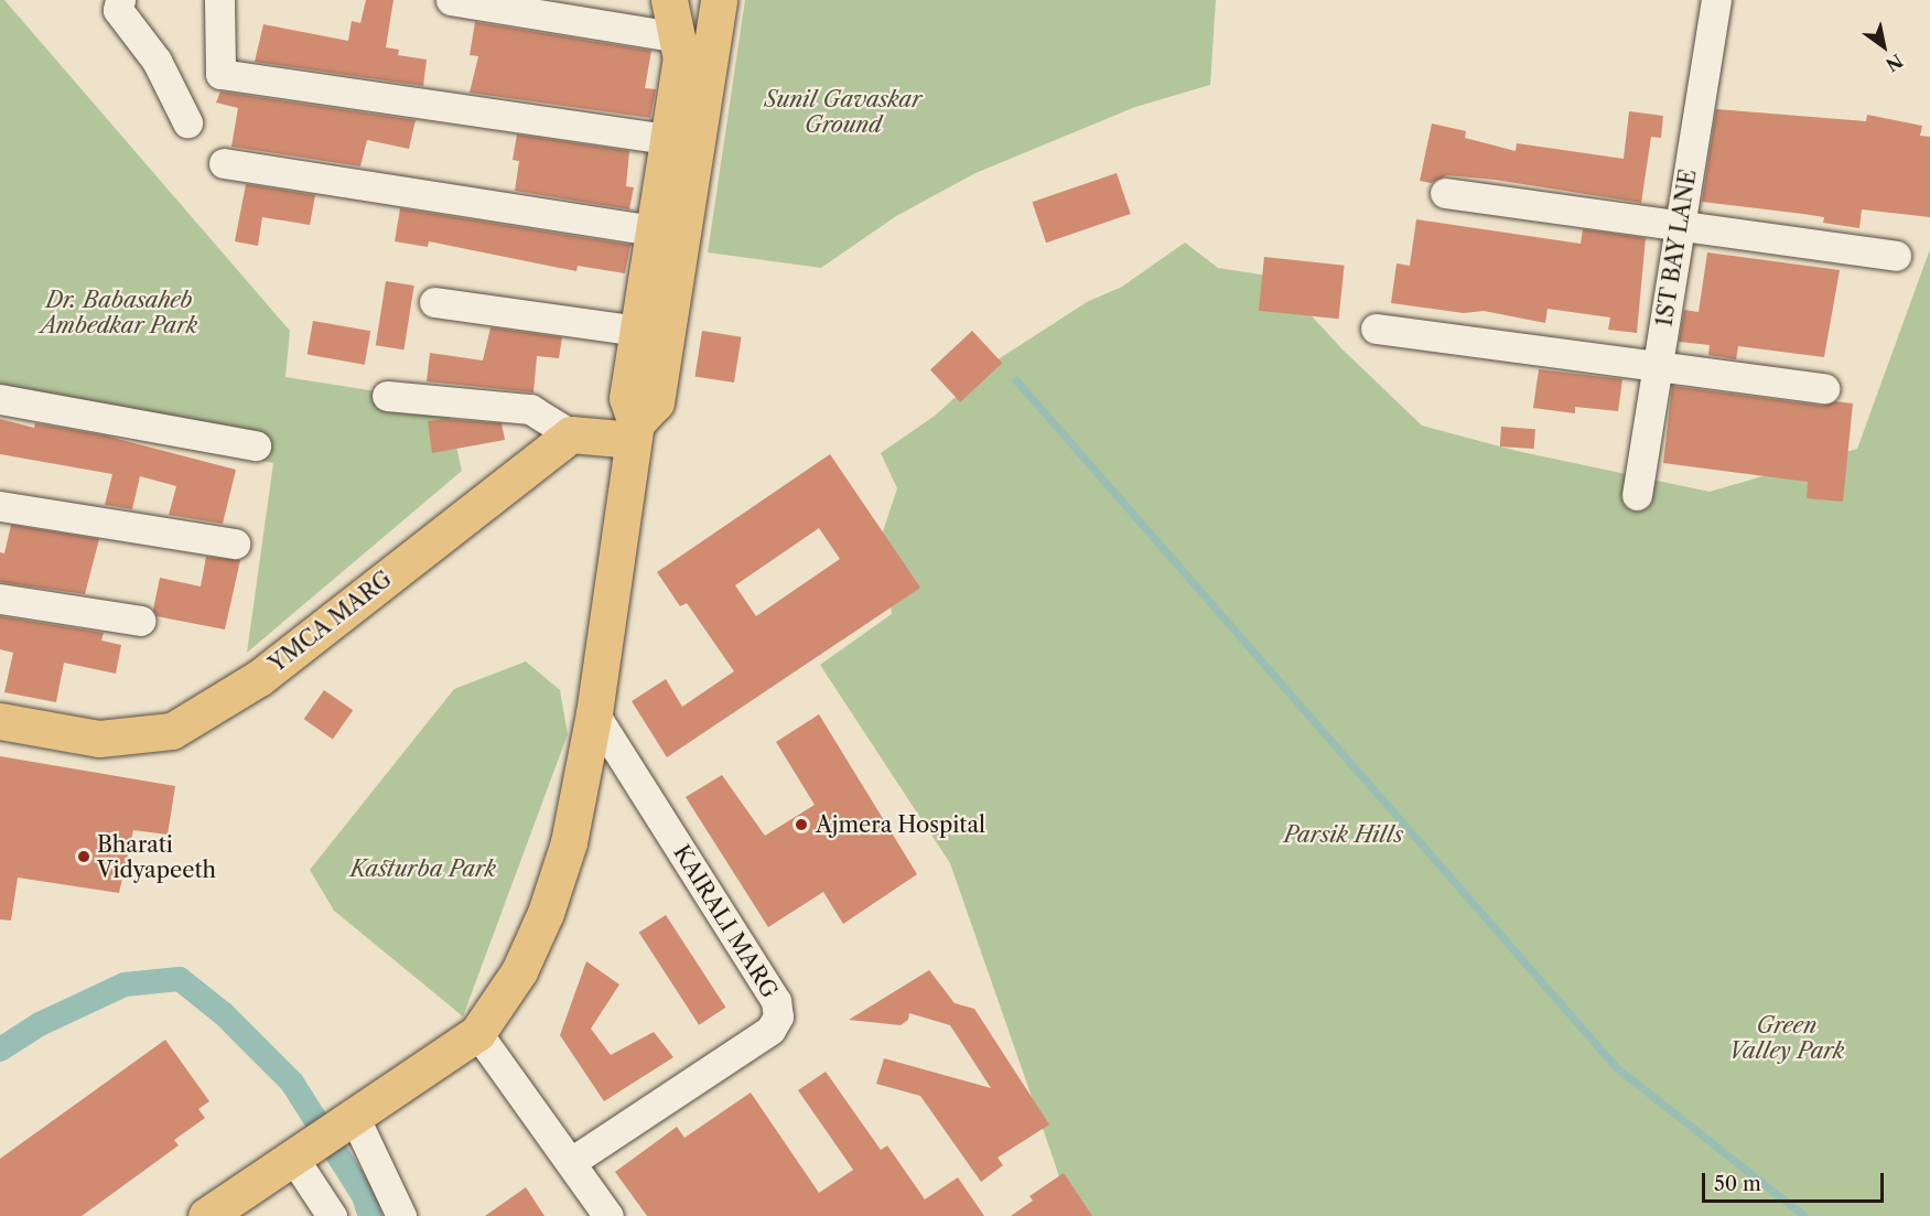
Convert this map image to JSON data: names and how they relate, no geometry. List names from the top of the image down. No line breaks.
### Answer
{"streets":{"main road":["YMCA MARG"],"street":["1ST BAY LANE","KAIRALI MARG"]},"parks":["Sunil Gavaskar Ground","Dr. Babasaheb Ambedkar Park","Parsik Hills","Kasturba Park","Green Valley Park"],"places":["Ajmera Hospital","Bharati Vidyapeeth"],"scale_bar":"50 m","north":"bottom right"}
